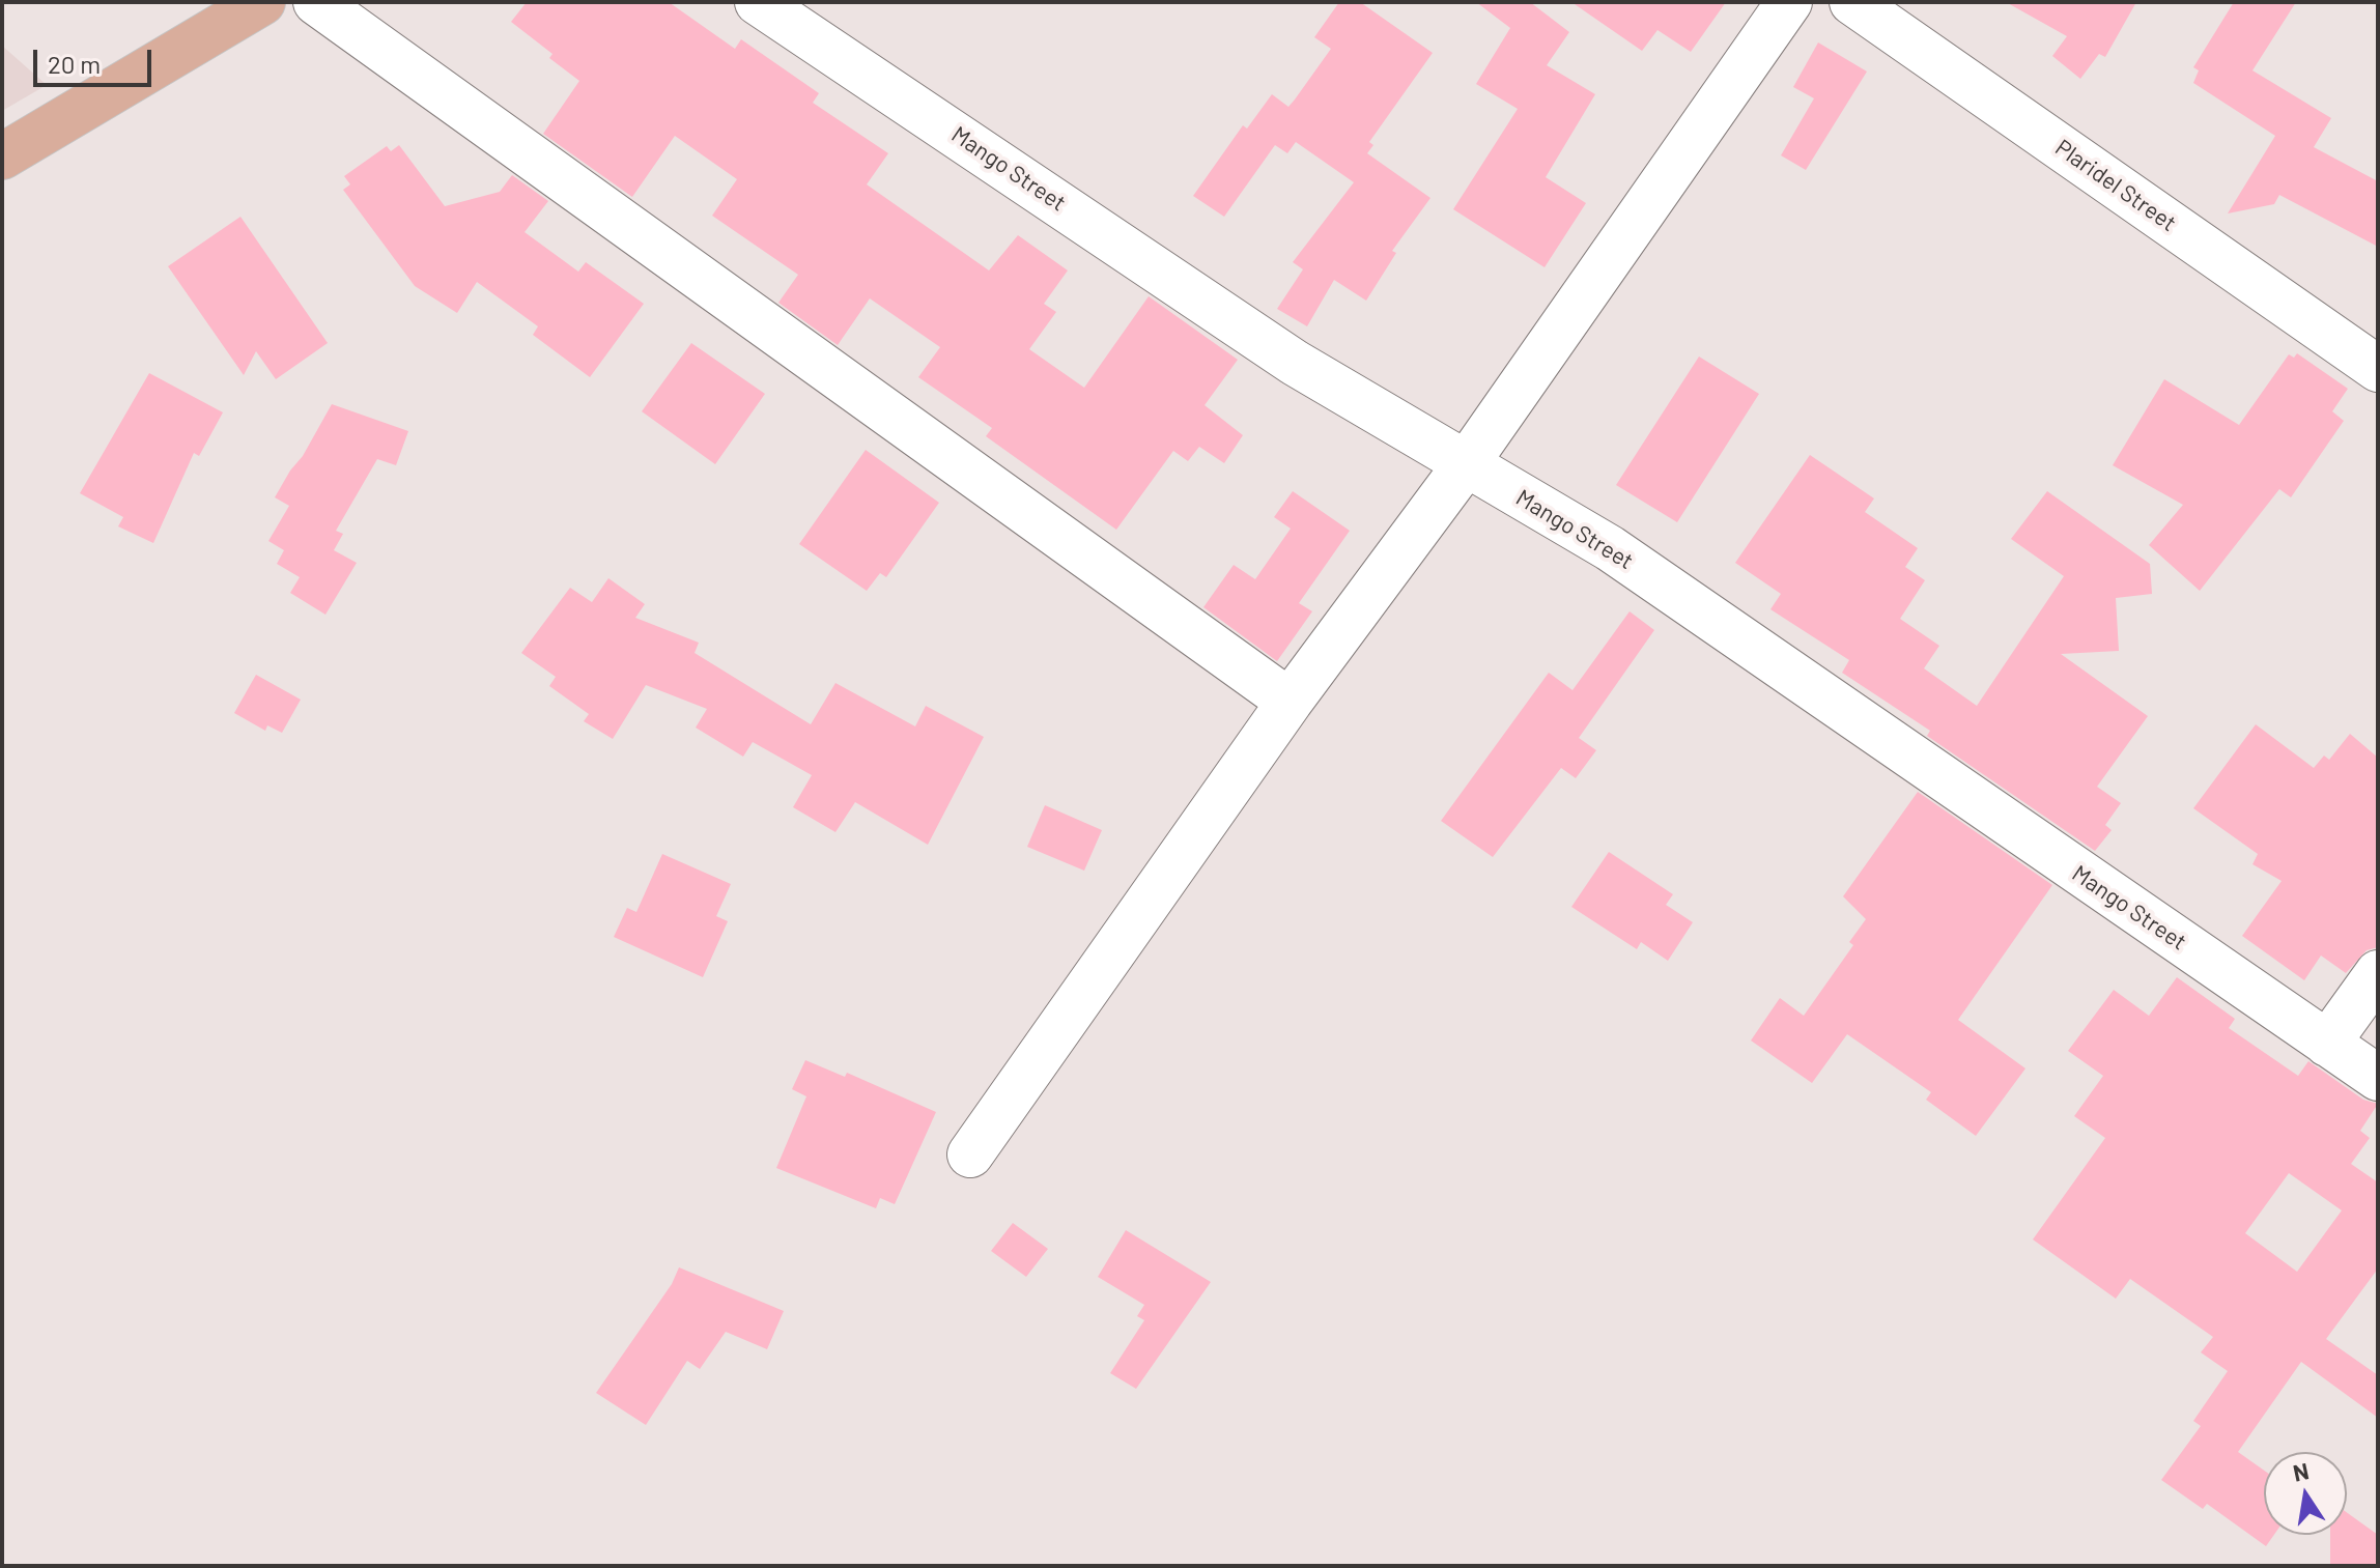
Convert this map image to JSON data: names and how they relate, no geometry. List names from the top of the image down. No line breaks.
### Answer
{"streets":{"street":["Mango Street","Plaridel Street"]},"scale_bar":"20 m","north":"top"}
